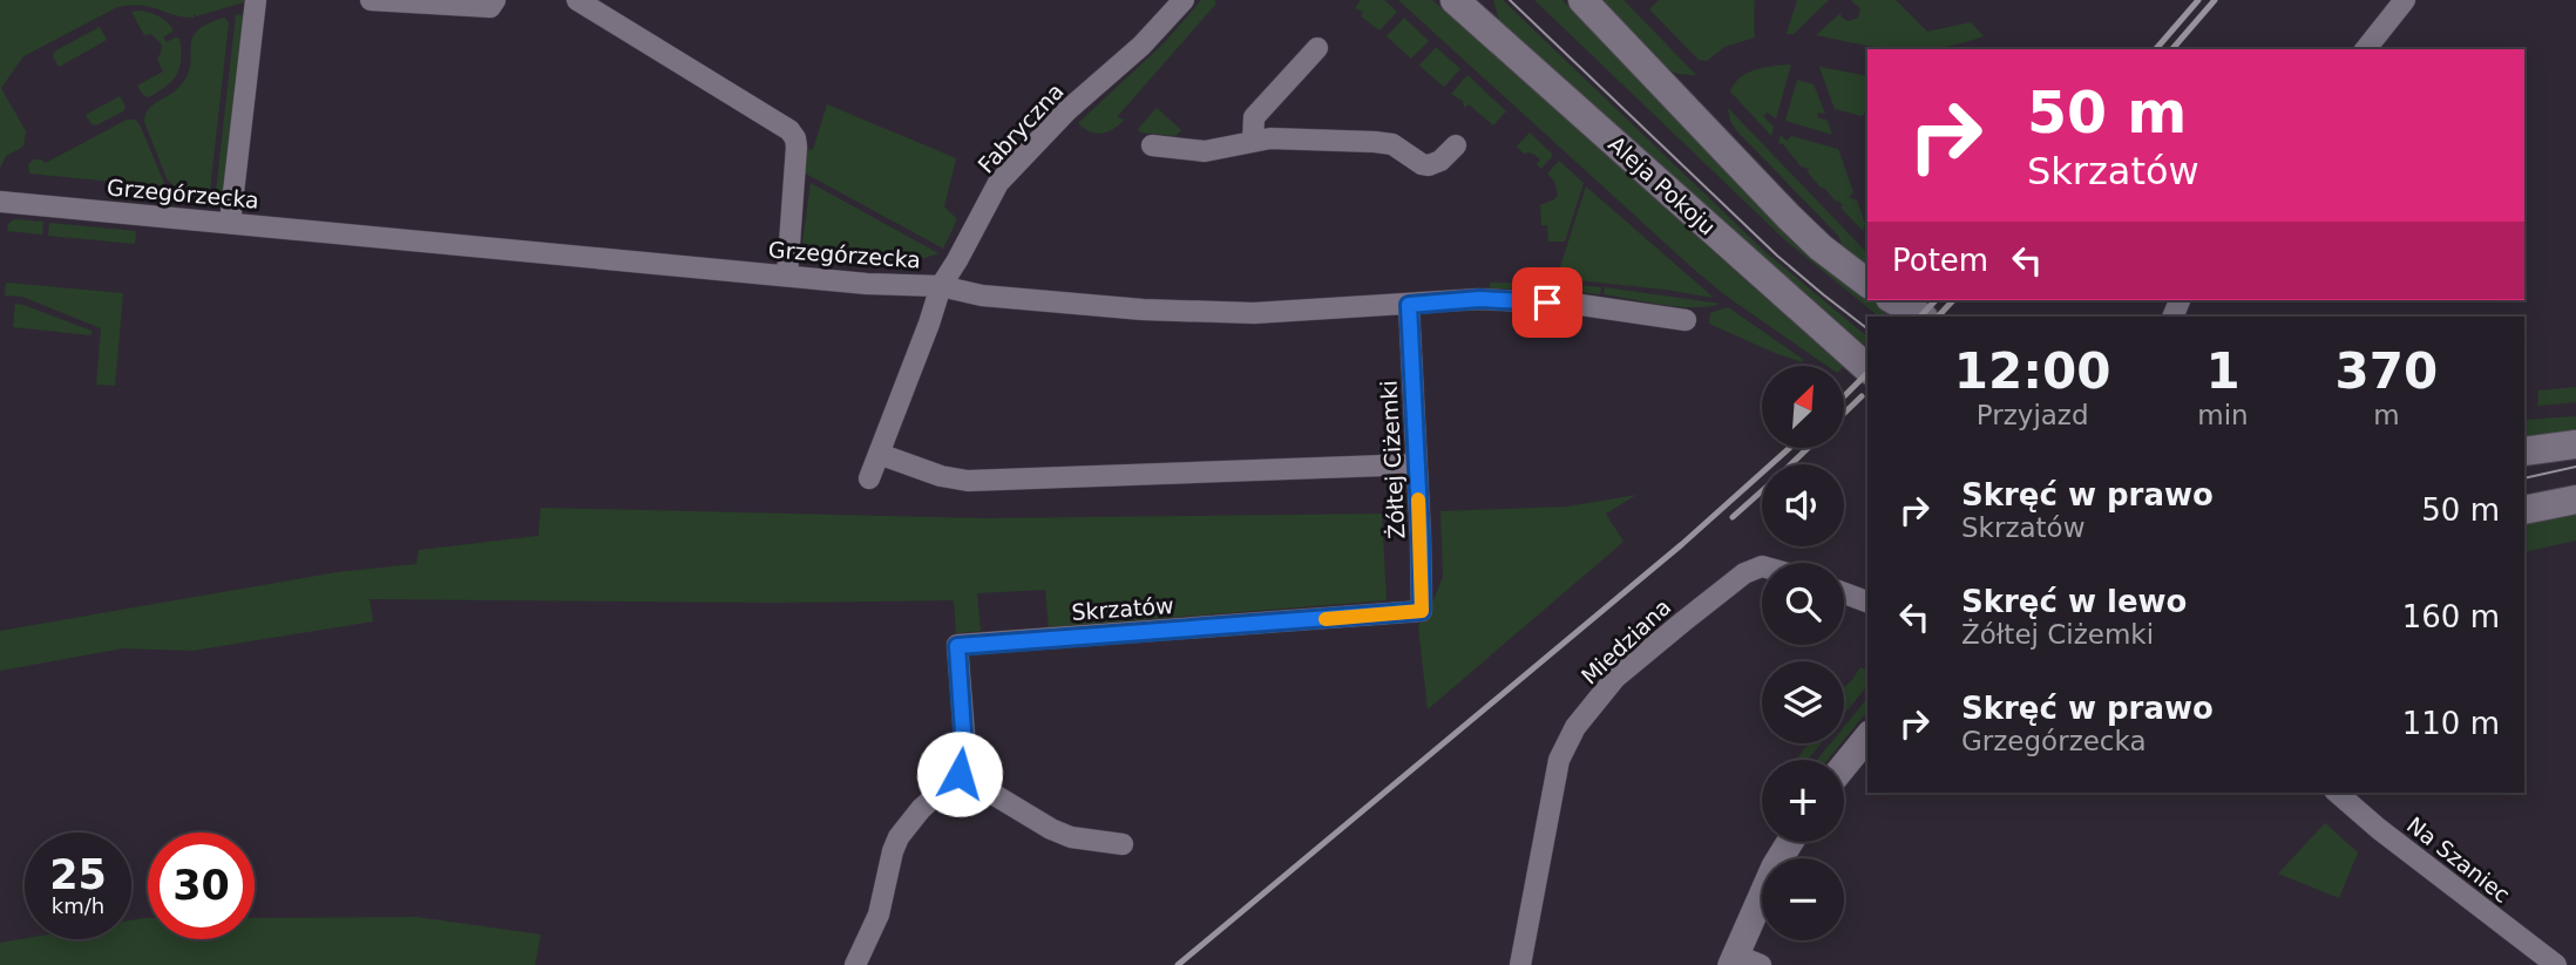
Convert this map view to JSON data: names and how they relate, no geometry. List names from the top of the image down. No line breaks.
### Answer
{"streets":{"main road":["Aleja Pokoju"],"street":["Fabryczna","Grzegórzecka","Żółtej Ciżemki","Skrzatów","Miedziana","Na Szaniec"]},"crossings":[["Fabryczna","Grzegórzecka"],["Grzegórzecka","Żółtej Ciżemki"],["Żółtej Ciżemki","Skrzatów"]],"north":"top right","page":{"turn":["50 m","Skrzatów"],"then":"Potem","eta":["12:00","Przyjazd","1","min","370","m"],"map_buttons":["+","−"],"list":[{"name":"Skręć w prawo","note":"Skrzatów","value":"50 m"},{"name":"Skręć w lewo","note":"Żółtej Ciżemki","value":"160 m"},{"name":"Skręć w prawo","note":"Grzegórzecka","value":"110 m"}],"speed":"25 km/h","limit":"30"}}
